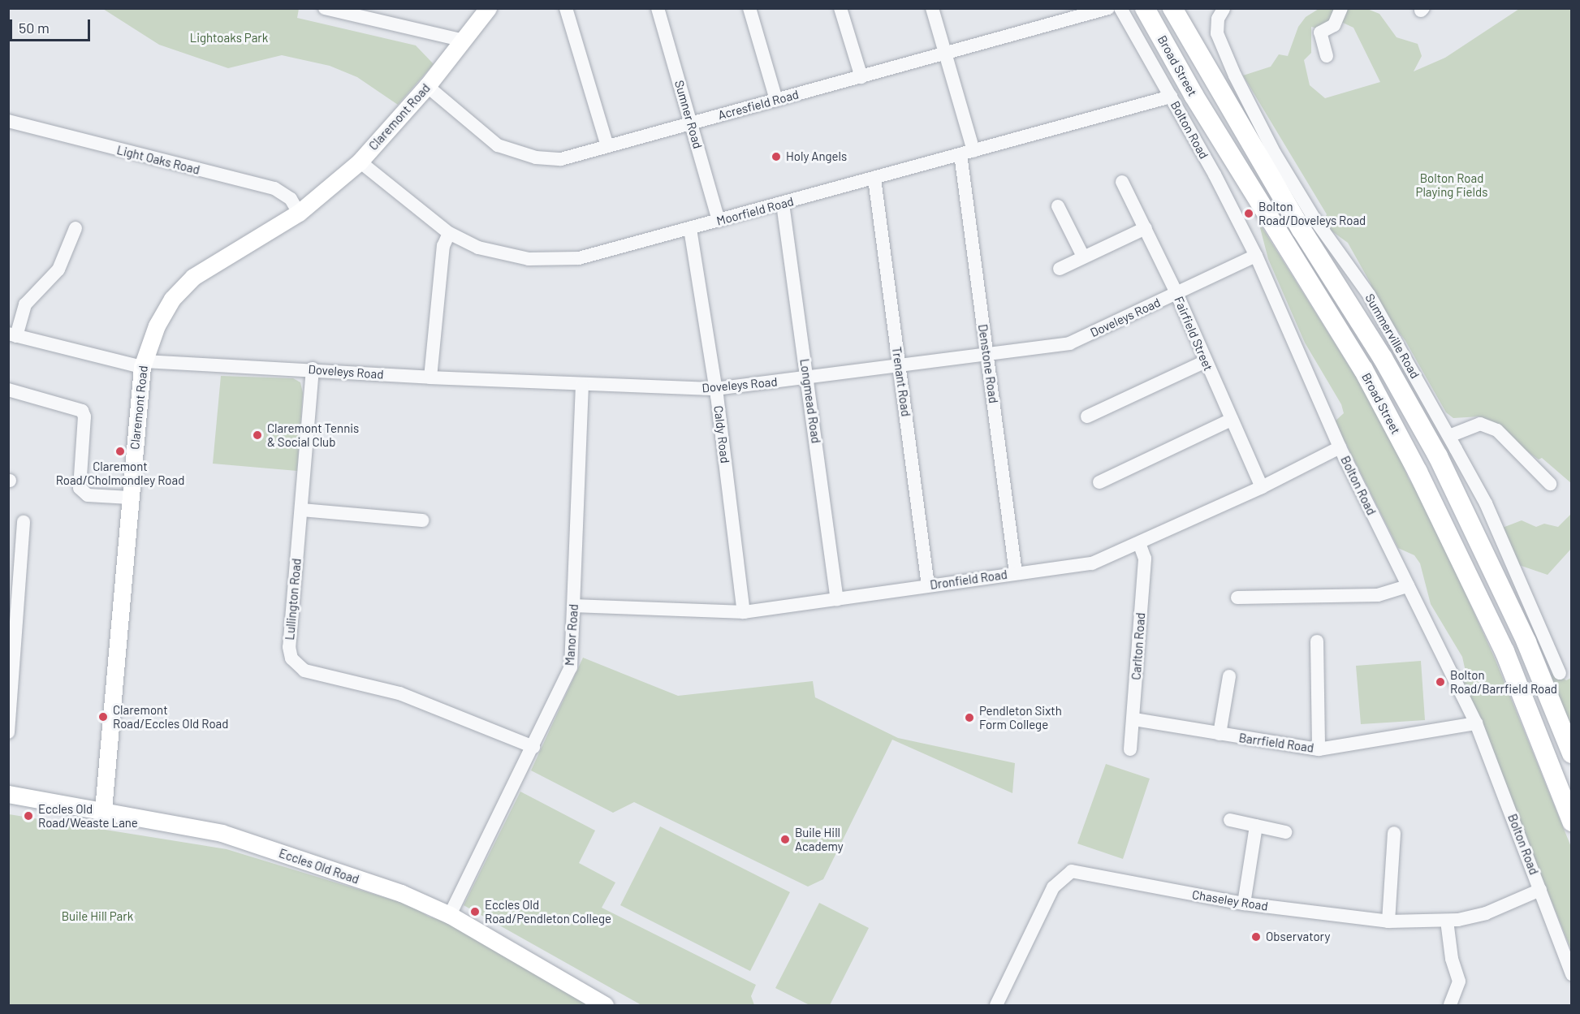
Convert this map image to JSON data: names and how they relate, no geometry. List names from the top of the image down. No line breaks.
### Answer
{"streets":{"highway":["Broad Street"],"main road":["Claremont Road","Eccles Old Road"],"street":["Acresfield Road","Sumner Road","Bolton Road","Light Oaks Road","Moorfield Road","Doveleys Road","Fairfield Street","Summerville Road","Denstone Road","Trenant Road","Longmead Road","Caldy Road","Dronfield Road","Lullington Road","Manor Road","Carlton Road","Barrfield Road","Chaseley Road"]},"crossings":[["Acresfield Road","Sumner Road"],["Acresfield Road","Claremont Road"],["Acresfield Road","Denstone Road"],["Sumner Road","Moorfield Road"],["Claremont Road","Light Oaks Road"],["Claremont Road","Moorfield Road"],["Claremont Road","Doveleys Road"],["Claremont Road","Eccles Old Road"],["Bolton Road","Moorfield Road"],["Bolton Road","Doveleys Road"],["Bolton Road","Dronfield Road"],["Bolton Road","Barrfield Road"],["Bolton Road","Chaseley Road"],["Moorfield Road","Denstone Road"],["Moorfield Road","Trenant Road"],["Moorfield Road","Longmead Road"],["Moorfield Road","Caldy Road"],["Doveleys Road","Fairfield Street"],["Doveleys Road","Denstone Road"],["Doveleys Road","Trenant Road"],["Doveleys Road","Longmead Road"],["Doveleys Road","Caldy Road"],["Doveleys Road","Lullington Road"],["Doveleys Road","Manor Road"],["Fairfield Street","Dronfield Road"],["Denstone Road","Dronfield Road"],["Trenant Road","Dronfield Road"],["Longmead Road","Dronfield Road"],["Caldy Road","Dronfield Road"],["Dronfield Road","Manor Road"],["Dronfield Road","Carlton Road"],["Lullington Road","Manor Road"],["Manor Road","Eccles Old Road"],["Carlton Road","Barrfield Road"]],"parks":["Lightoaks Park","Bolton Road Playing Fields","Buile Hill Park"],"places":["Holy Angels","Bolton Road/Doveleys Road","Claremont Tennis & Social Club","Claremont Road/Cholmondley Road","Bolton Road/Barrfield Road","Claremont Road/Eccles Old Road","Pendleton Sixth Form College","Eccles Old Road/Weaste Lane","Buile Hill Academy","Eccles Old Road/Pendleton College","Observatory"],"scale_bar":"50 m"}
